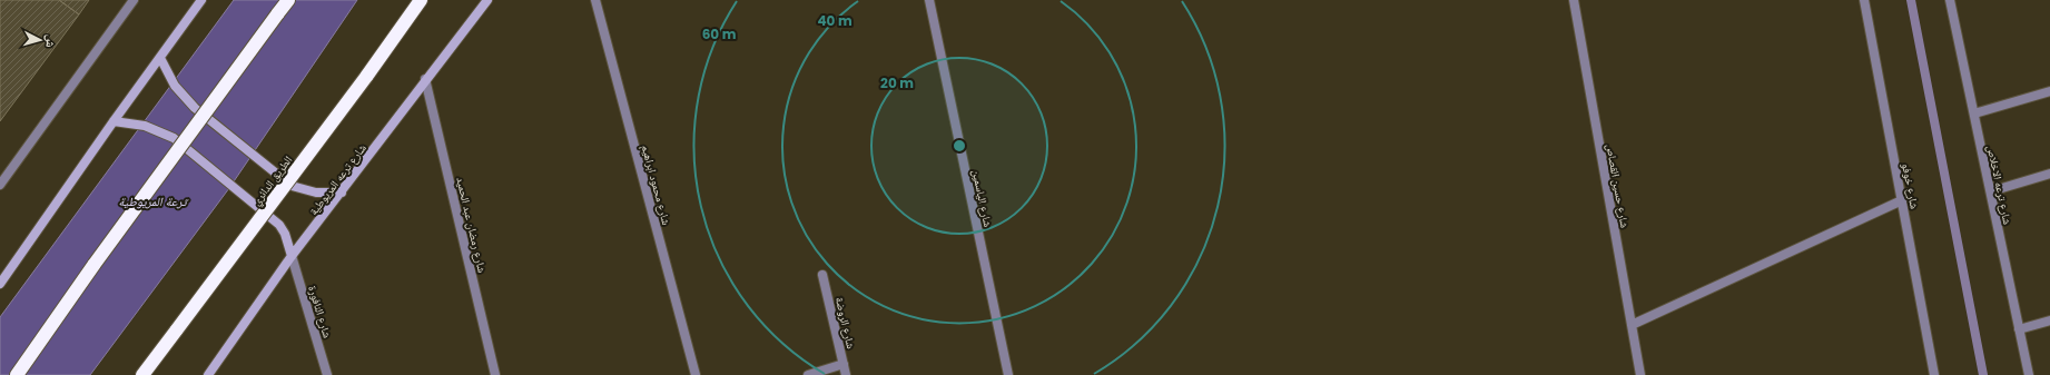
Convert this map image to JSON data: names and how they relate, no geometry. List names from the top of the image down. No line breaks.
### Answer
{"streets":{"highway":["الطريق الدائري"],"main road":["شارع ترعه المريوطية"],"street":["شارع محمود ابراهيم","شارع ترعه الاخلاص","شارع حسين القصاص","شارع خوفو","شارع الياسمين","شارع رمضان عبد الحميد","شارع النافورة","شارع الروضة"]},"crossings":[["شارع ترعه المريوطية","شارع رمضان عبد الحميد"],["شارع ترعه المريوطية","شارع النافورة"]],"water":["ترعة المريوطية"],"north":"right","rings":["40 m","60 m","20 m"]}
